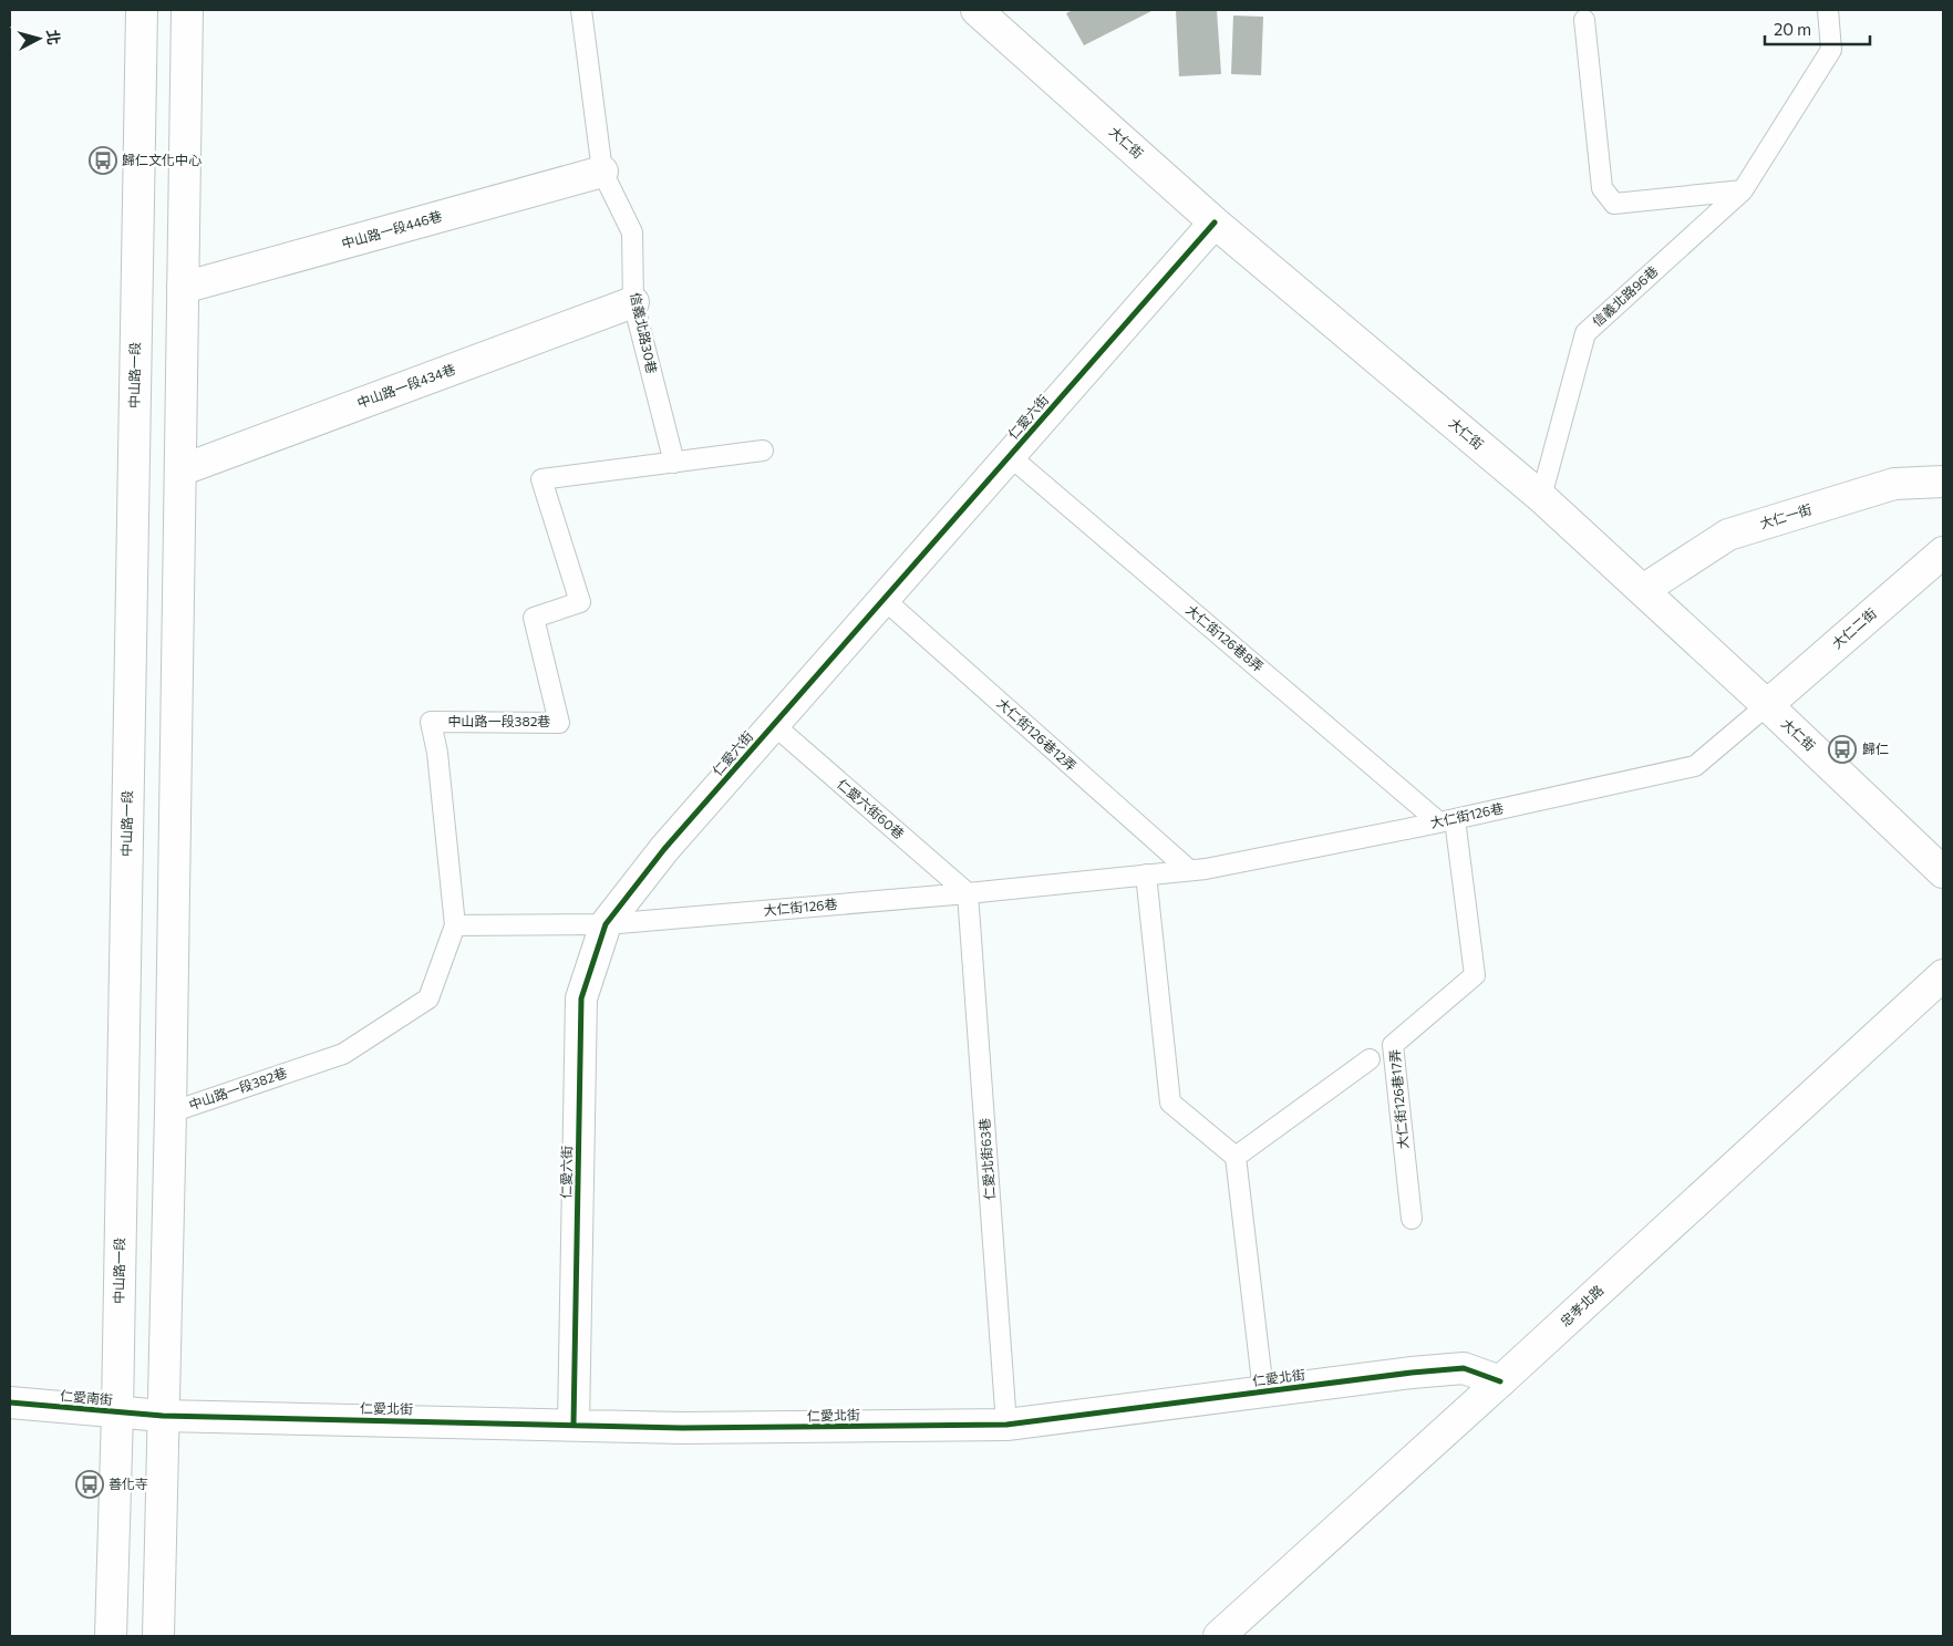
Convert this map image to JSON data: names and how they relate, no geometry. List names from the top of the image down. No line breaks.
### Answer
{"streets":{"street":["大仁街","中山路一段446巷","中山路一段","中山路一段434巷","仁愛六街","大仁一街","大仁二街","忠孝北路","仁愛北街","仁愛南街"],"lane":["信義北路96巷","信義北路30巷","大仁街126巷8弄","中山路一段382巷","大仁街126巷12弄","仁愛六街60巷","大仁街126巷","大仁街126巷17弄","仁愛北街63巷"]},"crossings":[["大仁街","信義北路96巷"],["大仁街","仁愛六街"],["大仁街","大仁一街"],["大仁街","大仁二街"],["大仁街","大仁街126巷"],["中山路一段446巷","信義北路30巷"],["信義北路30巷","中山路一段434巷"],["信義北路30巷","中山路一段382巷"],["中山路一段","仁愛南街"],["仁愛六街","大仁街126巷8弄"],["仁愛六街","大仁街126巷12弄"],["仁愛六街","仁愛六街60巷"],["仁愛六街","大仁街126巷"],["仁愛六街","仁愛北街"],["大仁二街","大仁街126巷"],["大仁街126巷8弄","大仁街126巷"],["大仁街126巷8弄","大仁街126巷17弄"],["中山路一段382巷","大仁街126巷"],["大仁街126巷12弄","大仁街126巷"],["仁愛六街60巷","大仁街126巷"],["仁愛六街60巷","仁愛北街63巷"],["大仁街126巷","大仁街126巷17弄"],["大仁街126巷","仁愛北街63巷"],["仁愛北街63巷","仁愛北街"],["忠孝北路","仁愛北街"],["仁愛北街","仁愛南街"]],"places":{"bus stop":["歸仁文化中心","歸仁","善化寺"]},"scale_bar":"20 m","north":"right"}
